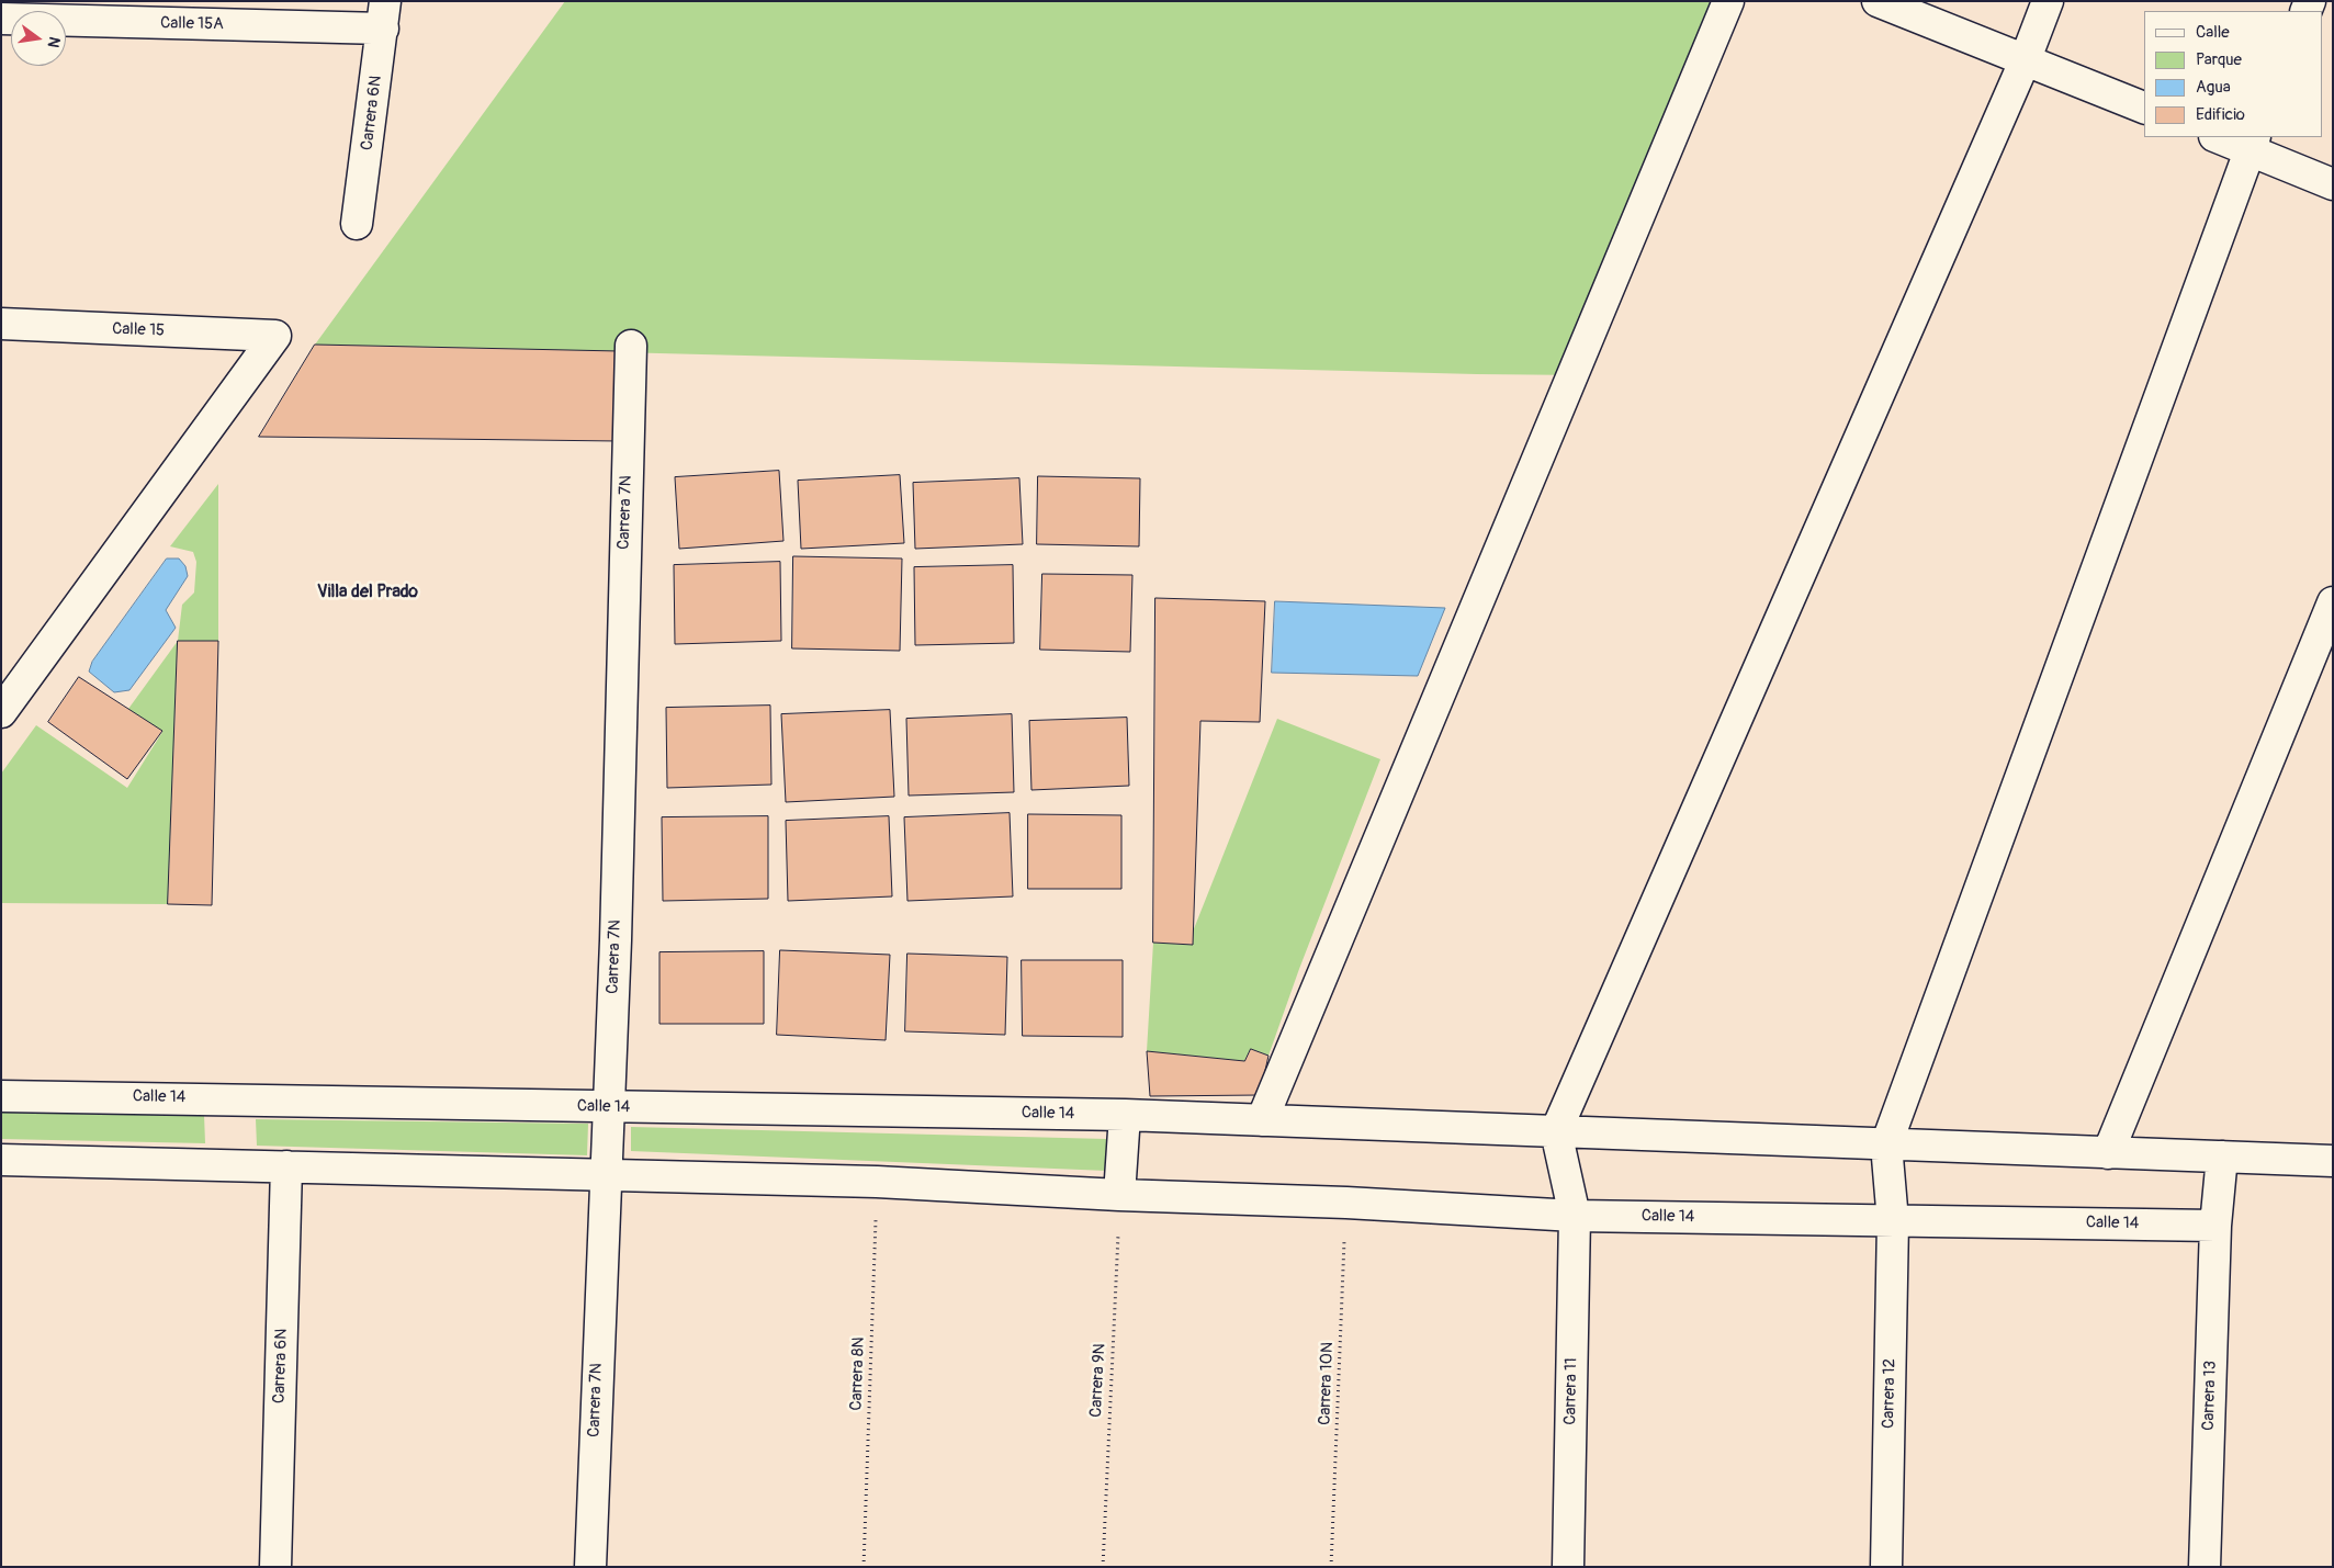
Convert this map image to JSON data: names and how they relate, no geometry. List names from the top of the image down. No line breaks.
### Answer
{"streets":{"street":["Calle 15A","Carrera 6N","Calle 15","Carrera 7N","Calle 14","Carrera 11","Carrera 12","Carrera 13"],"path":["Carrera 8N","Carrera 9N","Carrera 10N"]},"crossings":[["Calle 15A","Carrera 6N"],["Carrera 6N","Calle 14"],["Carrera 7N","Calle 14"],["Calle 14","Carrera 8N"],["Calle 14","Carrera 9N"],["Calle 14","Carrera 10N"],["Calle 14","Carrera 11"],["Calle 14","Carrera 12"],["Calle 14","Carrera 13"]],"districts":["Villa del Prado"],"legend":["Calle","Parque","Agua","Edificio"],"north":"right"}
